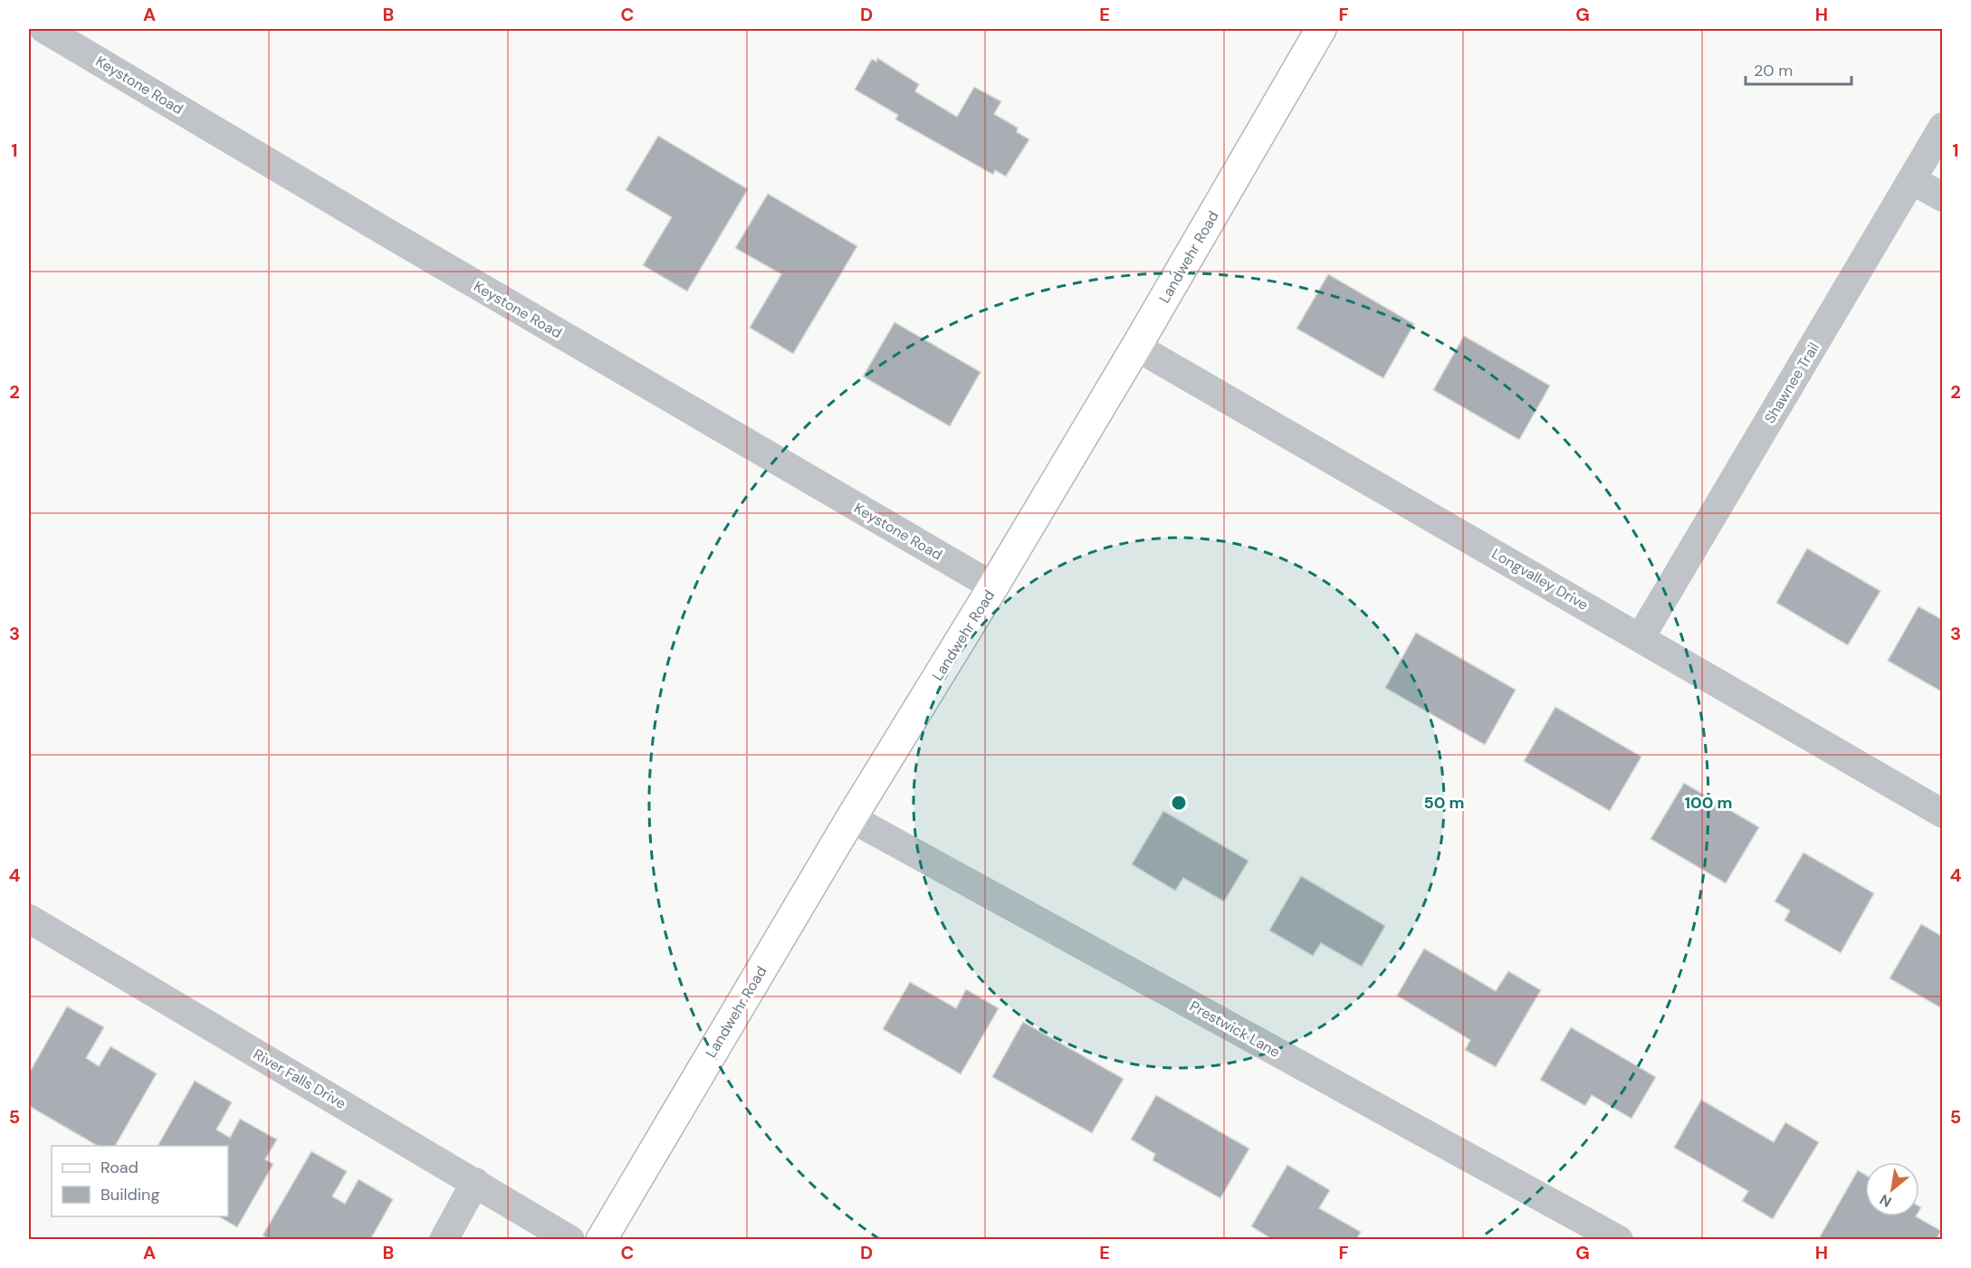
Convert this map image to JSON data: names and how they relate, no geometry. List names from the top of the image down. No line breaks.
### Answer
{"streets":{"main road":["Landwehr Road"],"street":["Keystone Road","Shawnee Trail","Longvalley Drive","Prestwick Lane","River Falls Drive"]},"crossings":[["Keystone Road","Landwehr Road"],["Landwehr Road","Longvalley Drive"],["Landwehr Road","Prestwick Lane"],["Shawnee Trail","Longvalley Drive"]],"legend":["Road","Building"],"scale_bar":"20 m","north":"bottom left","grid":{"columns":["A","B","C","D","E","F","G","H"],"rows":["1","2","3","4","5"]},"rings":["50 m","100 m"]}
